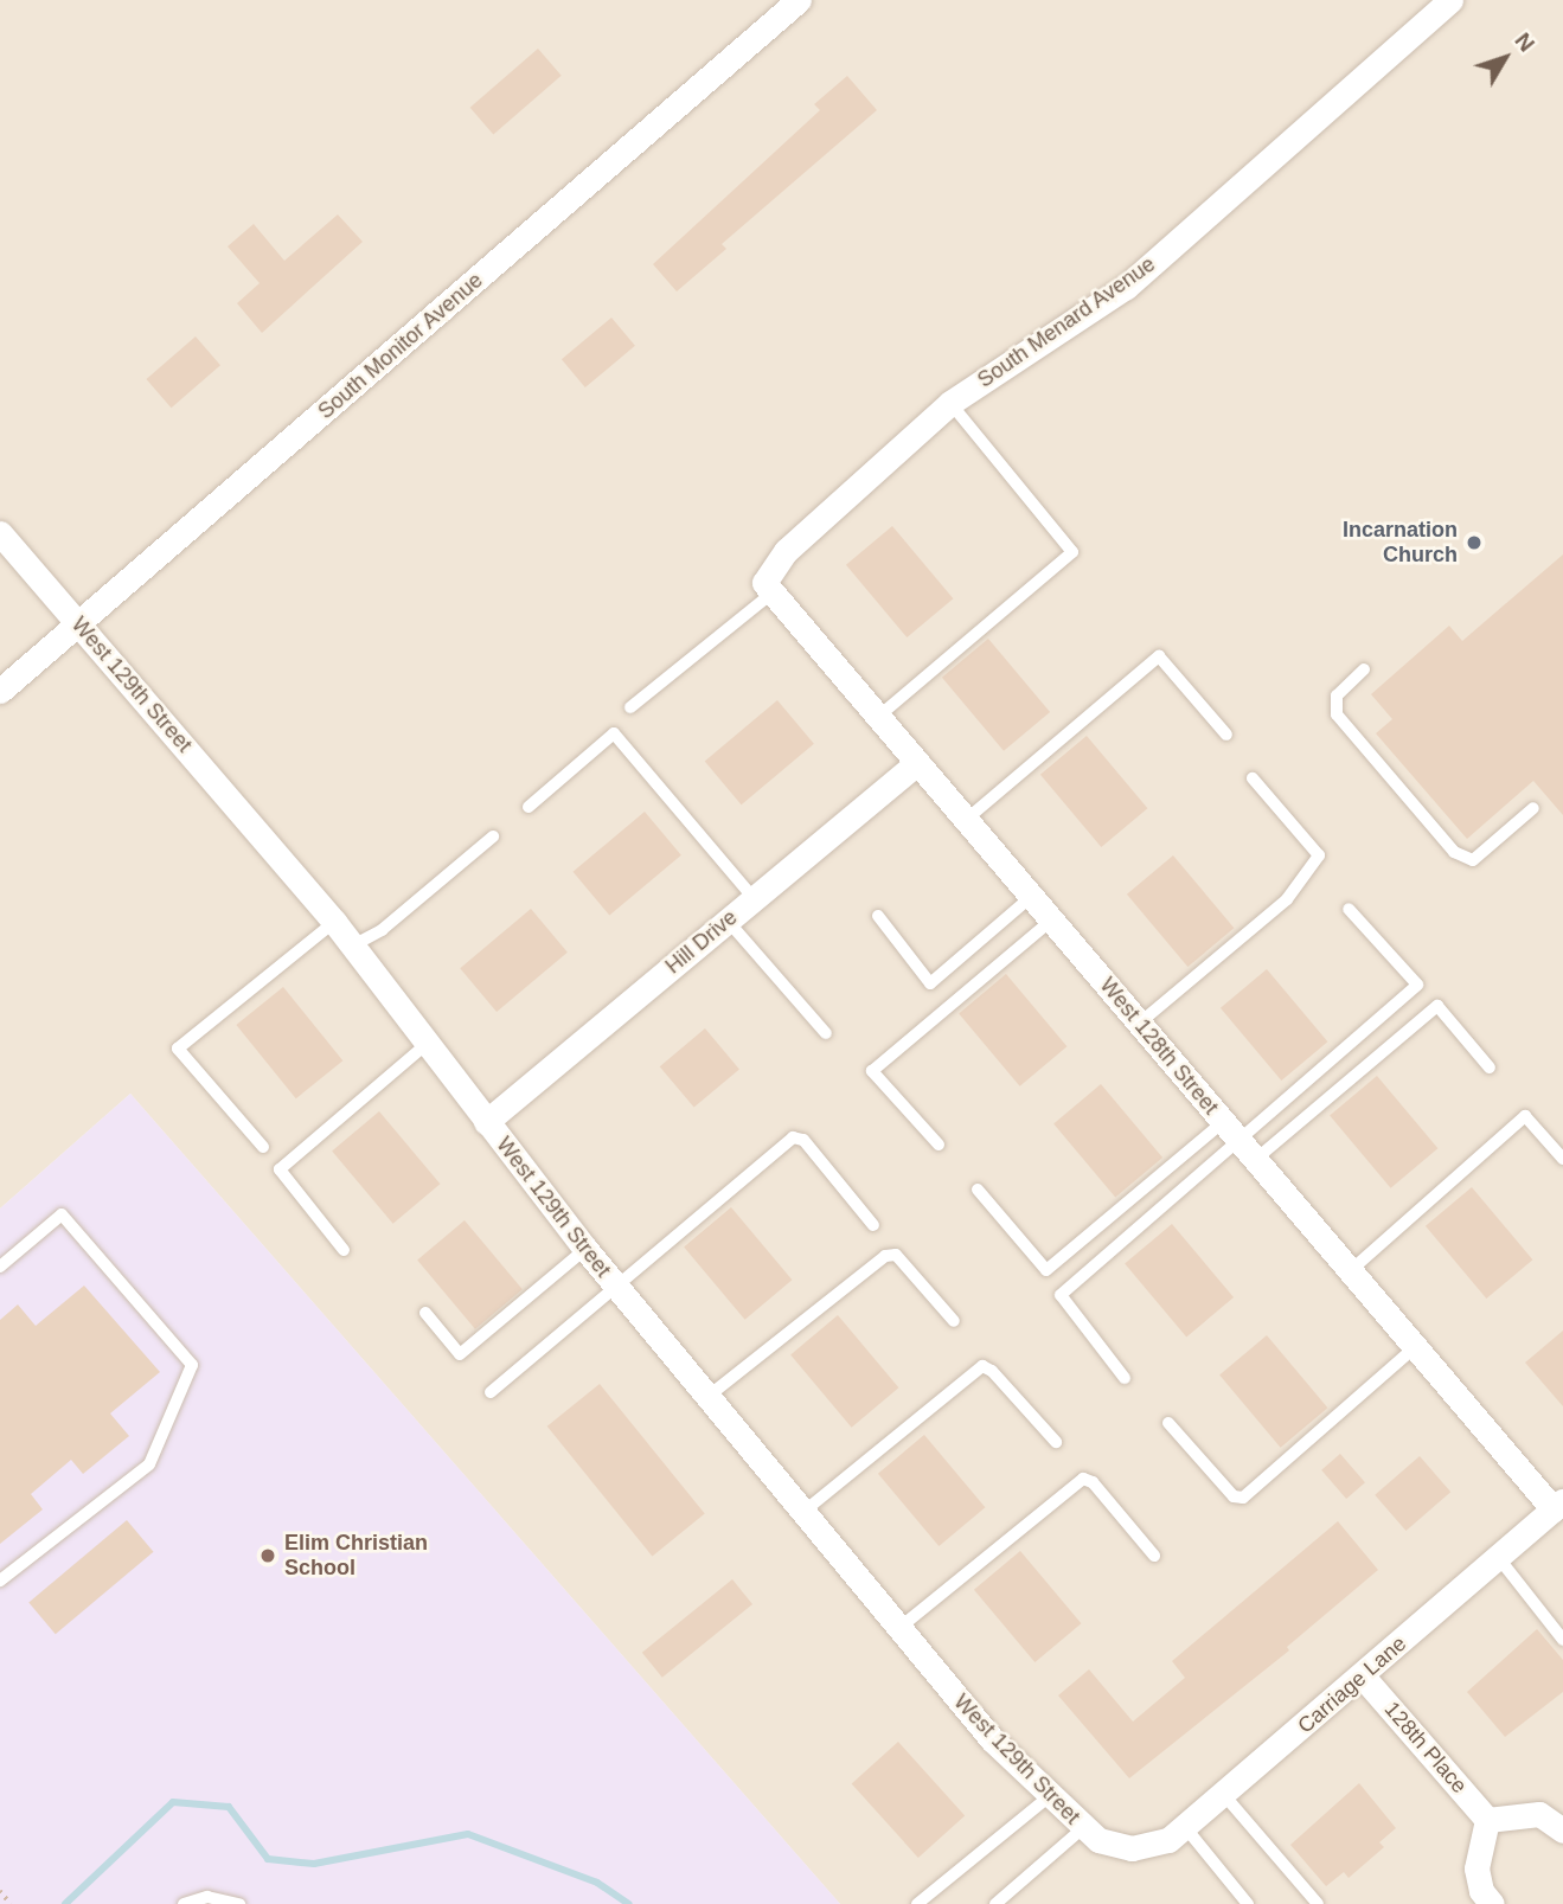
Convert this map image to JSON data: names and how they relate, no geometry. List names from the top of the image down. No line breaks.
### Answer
{"streets":{"street":["South Menard Avenue","South Monitor Avenue","West 129th Street","Hill Drive","West 128th Street","Carriage Lane","128th Place"]},"crossings":[["South Menard Avenue","West 128th Street"],["South Monitor Avenue","West 129th Street"],["West 129th Street","Hill Drive"],["West 129th Street","Carriage Lane"],["Hill Drive","West 128th Street"],["West 128th Street","Carriage Lane"],["Carriage Lane","128th Place"]],"places":["Incarnation Church","Elim Christian School"],"north":"top right"}
